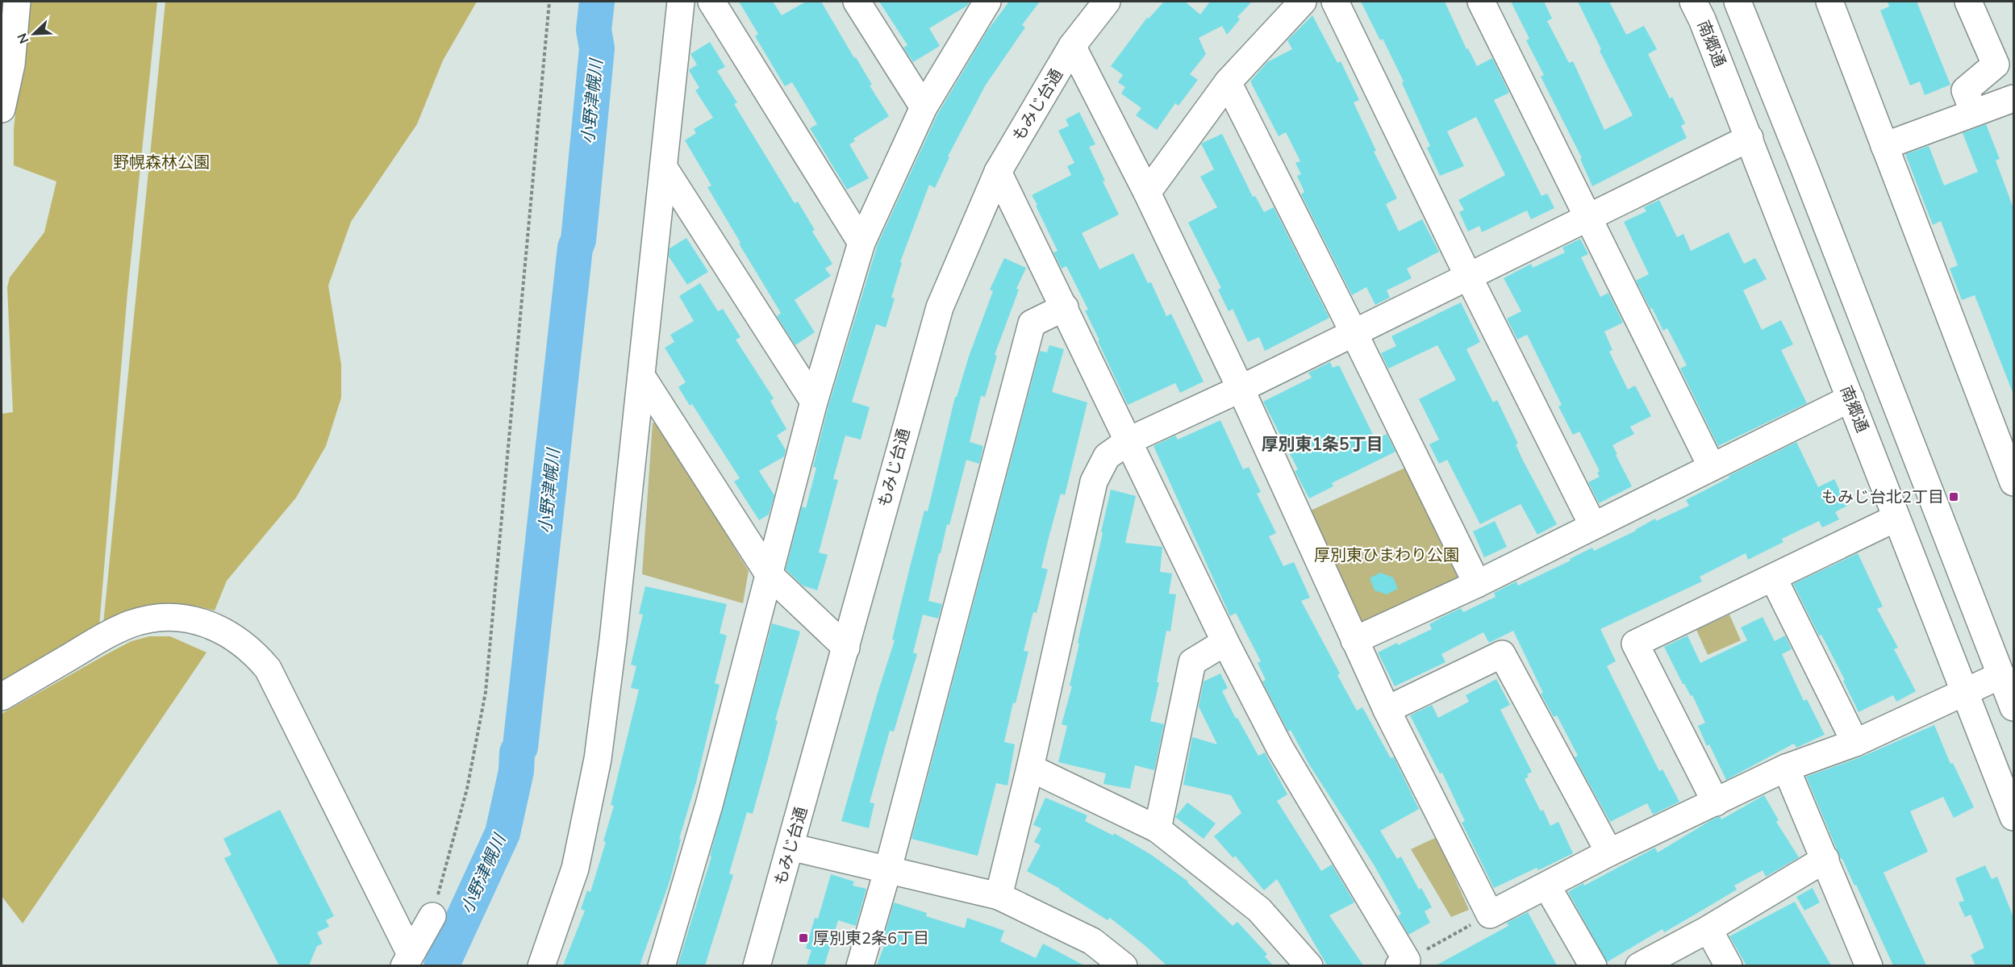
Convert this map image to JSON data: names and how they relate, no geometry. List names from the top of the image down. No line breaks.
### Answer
{"streets":{"street":["南郷通","もみじ台通"]},"districts":["厚別東1条5丁目"],"water":["小野津幌川"],"parks":["野幌森林公園","厚別東ひまわり公園"],"places":{"transit":["もみじ台北2丁目","厚別東2条6丁目"]},"north":"bottom left"}
